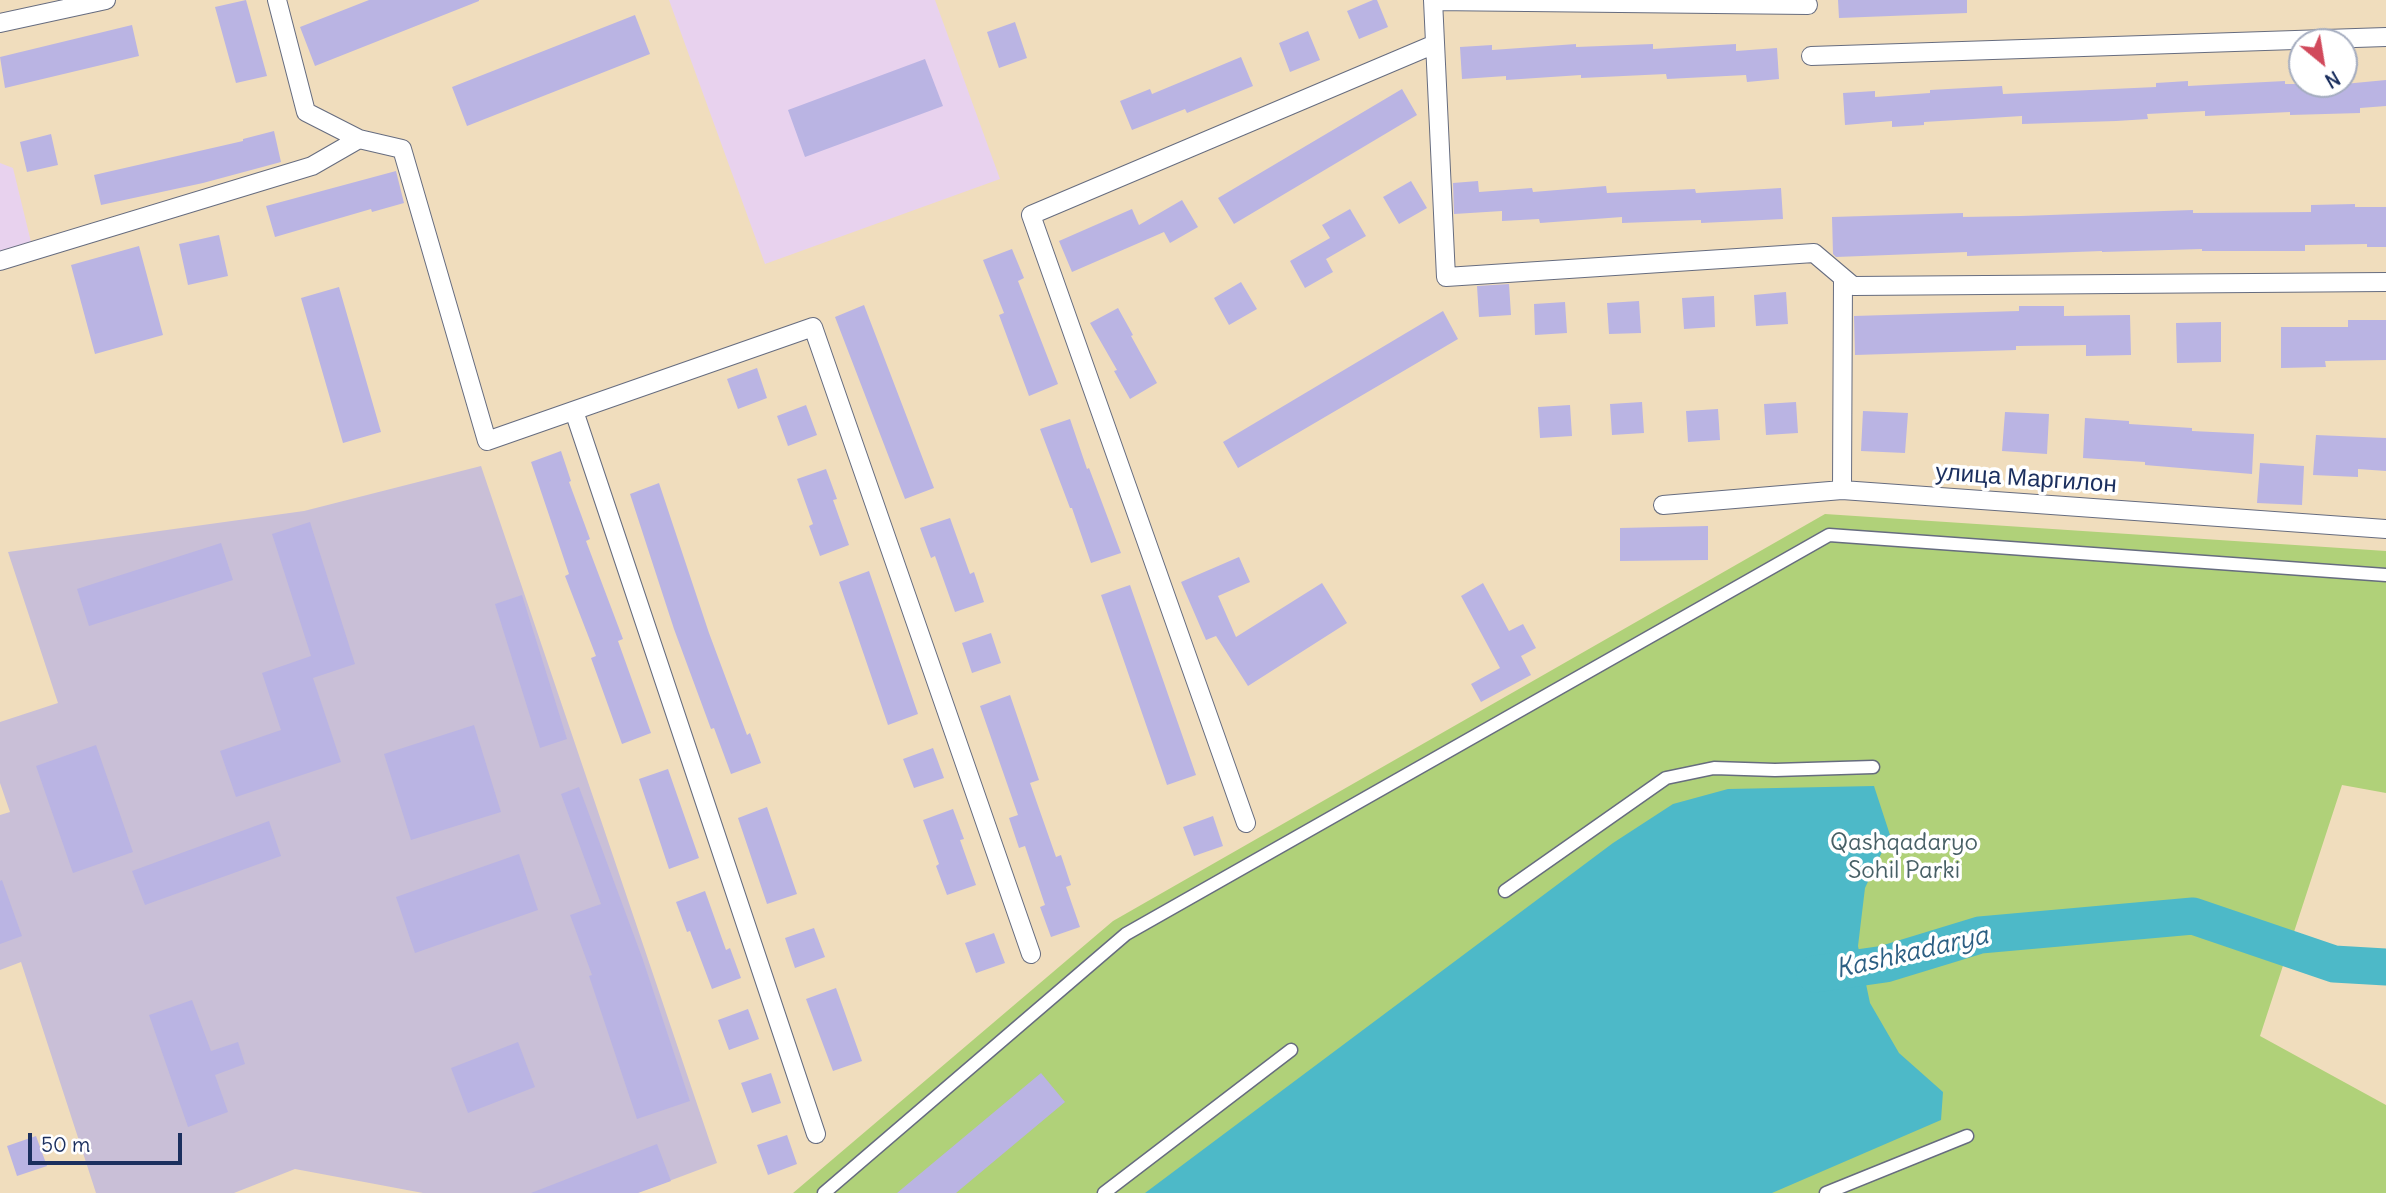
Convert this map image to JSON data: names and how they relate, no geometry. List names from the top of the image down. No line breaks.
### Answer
{"streets":{"street":["улица Маргилон"]},"water":["Kashkadarya"],"parks":["Qashqadaryo Sohil Parki"],"scale_bar":"50 m","north":"bottom right"}
